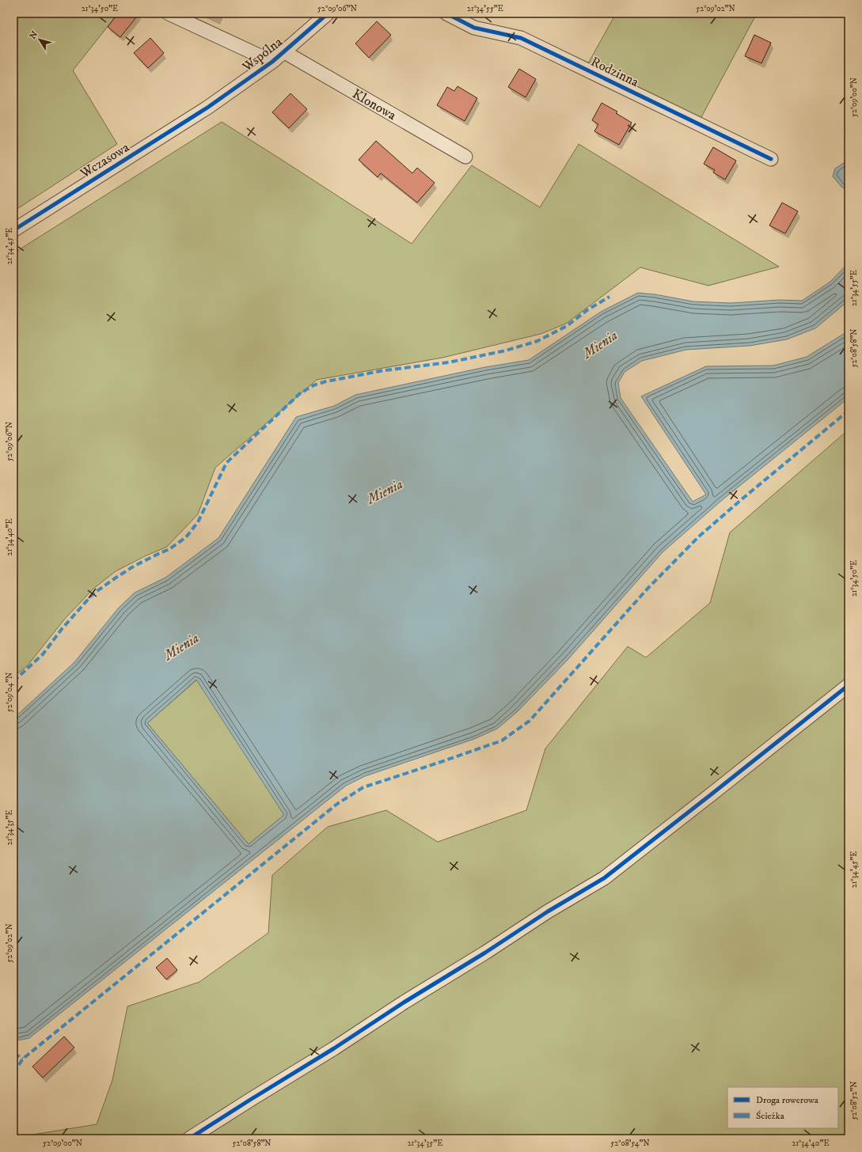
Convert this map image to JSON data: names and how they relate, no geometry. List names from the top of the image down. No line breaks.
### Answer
{"streets":{"street":["Wspólna","Rodzinna","Klonowa","Wczasowa"]},"crossings":[["Wspólna","Klonowa"],["Wspólna","Wczasowa"]],"water":["Mienia"],"legend":["Droga rowerowa","Ścieżka"],"north":"top left","coordinates":["21°34'50\"E","52°09'06\"N","21°34'55\"E","52°09'02\"N","52°09'00\"N","21°34'45\"E","52°08'58\"N","21°34'40\"E","52°09'04\"N","21°34'35\"E","52°08'52\"N","52°08'54\"N"]}
